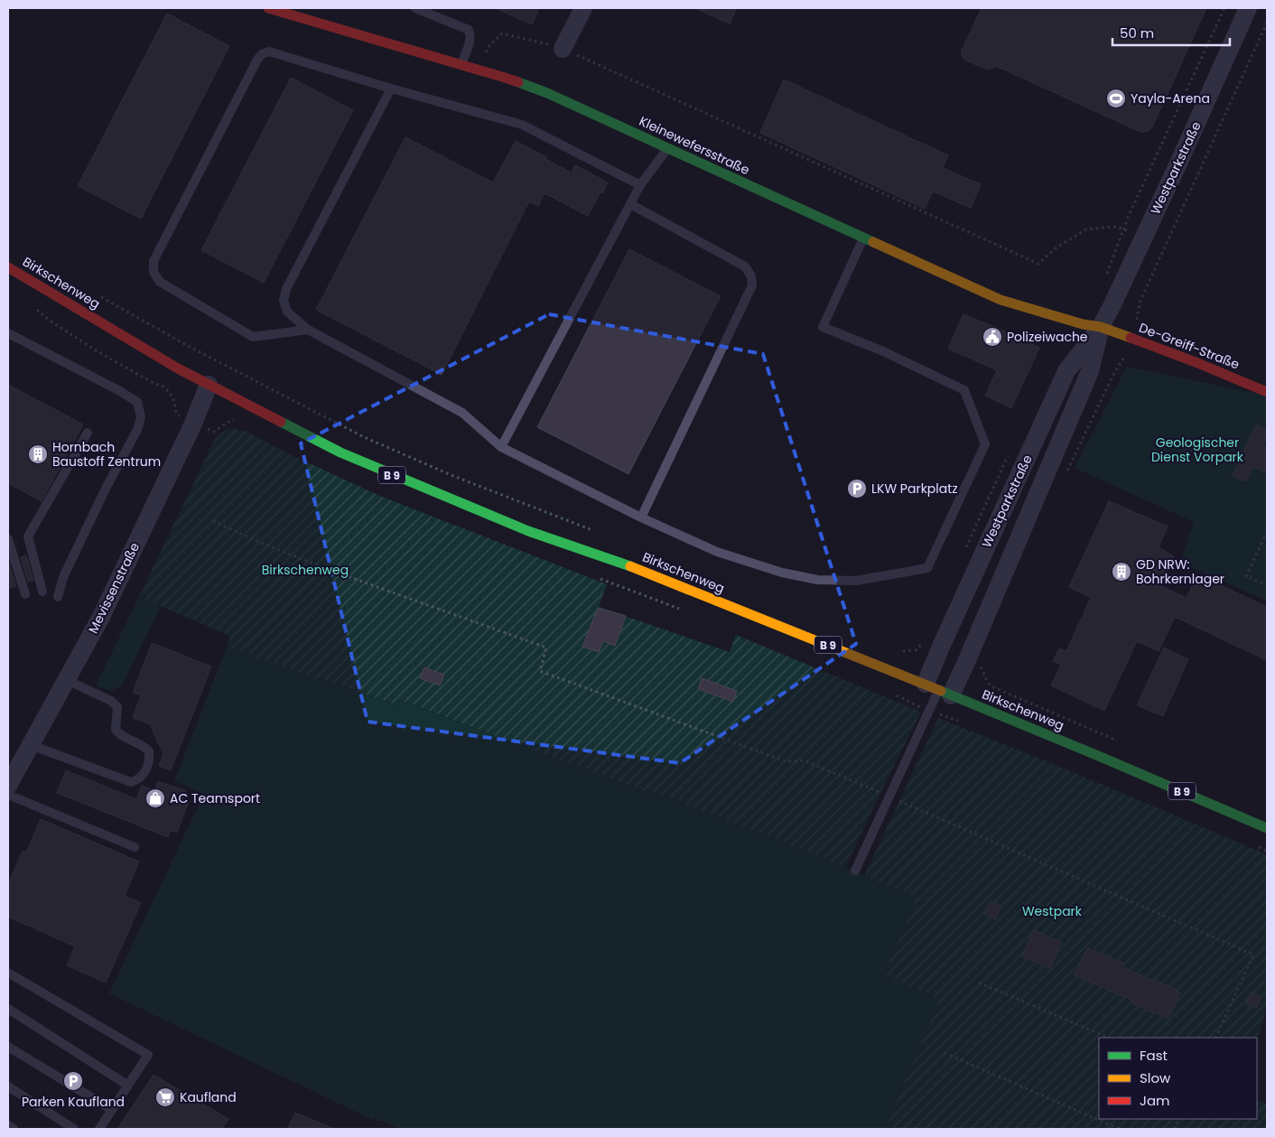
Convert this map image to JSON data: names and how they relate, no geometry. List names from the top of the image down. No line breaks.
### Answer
{"streets":{"main road":["Kleinewefersstraße","Birkschenweg","De-Greiff-Straße","B 9"],"street":["Westparkstraße","Mevissenstraße"]},"crossings":[["Kleinewefersstraße","Westparkstraße"],["Kleinewefersstraße","De-Greiff-Straße"],["Westparkstraße","Birkschenweg"],["Westparkstraße","De-Greiff-Straße"],["Birkschenweg","Mevissenstraße"]],"parks":["Geologischer Dienst Vorpark","Birkschenweg","Westpark"],"places":{"sports":["Yayla-Arena"],"public building":["Polizeiwache"],"building":["Hornbach Baustoff Zentrum","GD NRW: Bohrkernlager"],"parking":["LKW Parkplatz","Parken Kaufland"],"shop":["AC Teamsport"],"supermarket":["Kaufland"]},"legend":["Fast","Slow","Jam"],"scale_bar":"50 m"}
